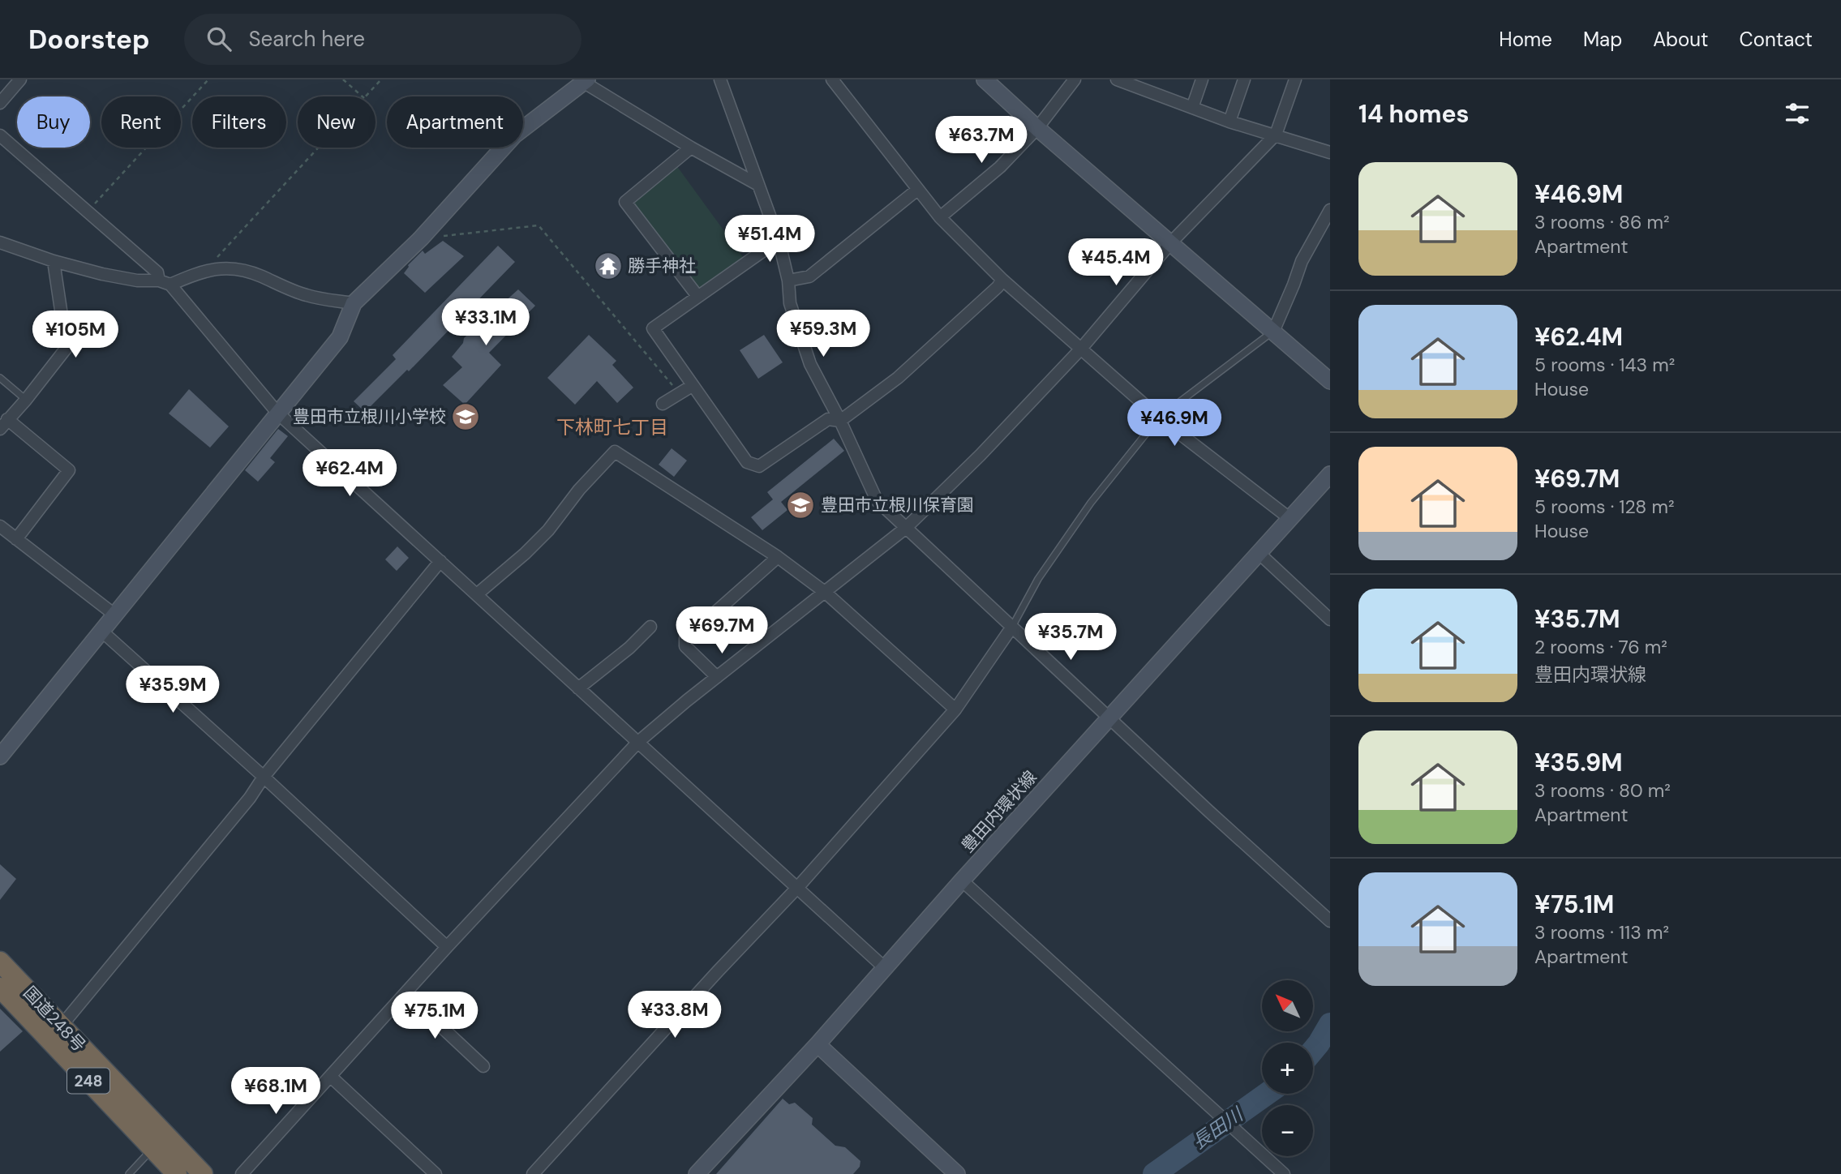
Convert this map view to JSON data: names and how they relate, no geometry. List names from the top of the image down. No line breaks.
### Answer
{"streets":{"highway":["国道248号","248"],"street":["豊田内環状線"]},"districts":["下林町七丁目"],"water":["長田川"],"places":{"temple":["勝手神社"],"school or university":["豊田市立根川小学校","豊田市立根川保育園"]},"north":"top left","page":{"header":"Doorstep","search":"Search here","nav":["Home","Map","About","Contact"],"heading":"14 homes","chip":["Buy","Rent","Filters","New","Apartment"],"price":["¥63.7M","¥51.4M","¥45.4M","¥33.1M","¥59.3M","¥105M","¥46.9M","¥62.4M","¥69.7M","¥35.7M","¥35.9M","¥33.8M","¥75.1M","¥68.1M"],"list":[{"name":"¥46.9M","note":"3 rooms · 86 m² · Apartment"},{"name":"¥62.4M","note":"5 rooms · 143 m² · House"},{"name":"¥69.7M","note":"5 rooms · 128 m² · House"},{"name":"¥35.7M","note":"2 rooms · 76 m² · 豊田内環状線"},{"name":"¥35.9M","note":"3 rooms · 80 m² · Apartment"},{"name":"¥75.1M","note":"3 rooms · 113 m² · Apartment"}],"map_buttons":["+","−"]}}
